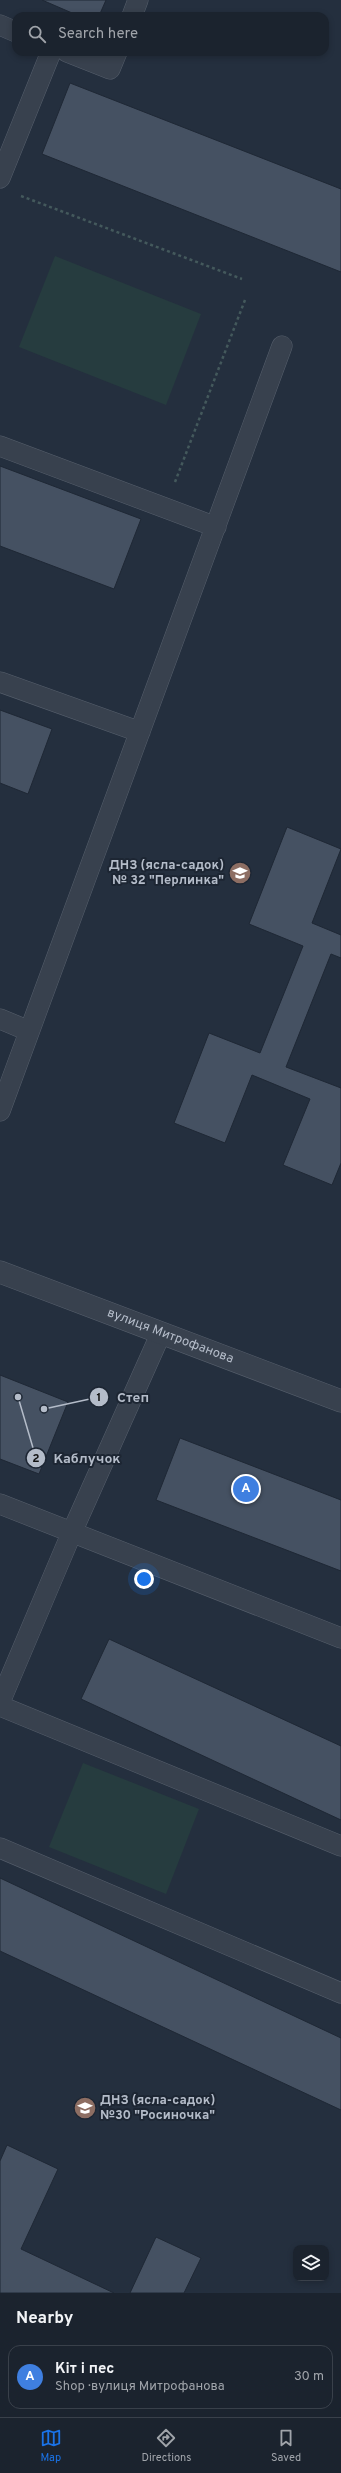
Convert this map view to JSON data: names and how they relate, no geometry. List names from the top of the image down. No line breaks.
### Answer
{"streets":{"street":["вулиця Митрофанова"]},"places":{"school or university":["ДНЗ (ясла-садок) № 32 \"Перлинка\"","ДНЗ (ясла-садок) №30 \"Росиночка\""],"other":["Каблучок","Степ"]},"page":{"search":"Search here","pins":"A","heading":"Nearby","list":[{"mark":"A","name":"Кіт і пес","note":"Shop · вулиця Митрофанова","value":"30 m"}],"nav":["Map","Directions","Saved"]}}
